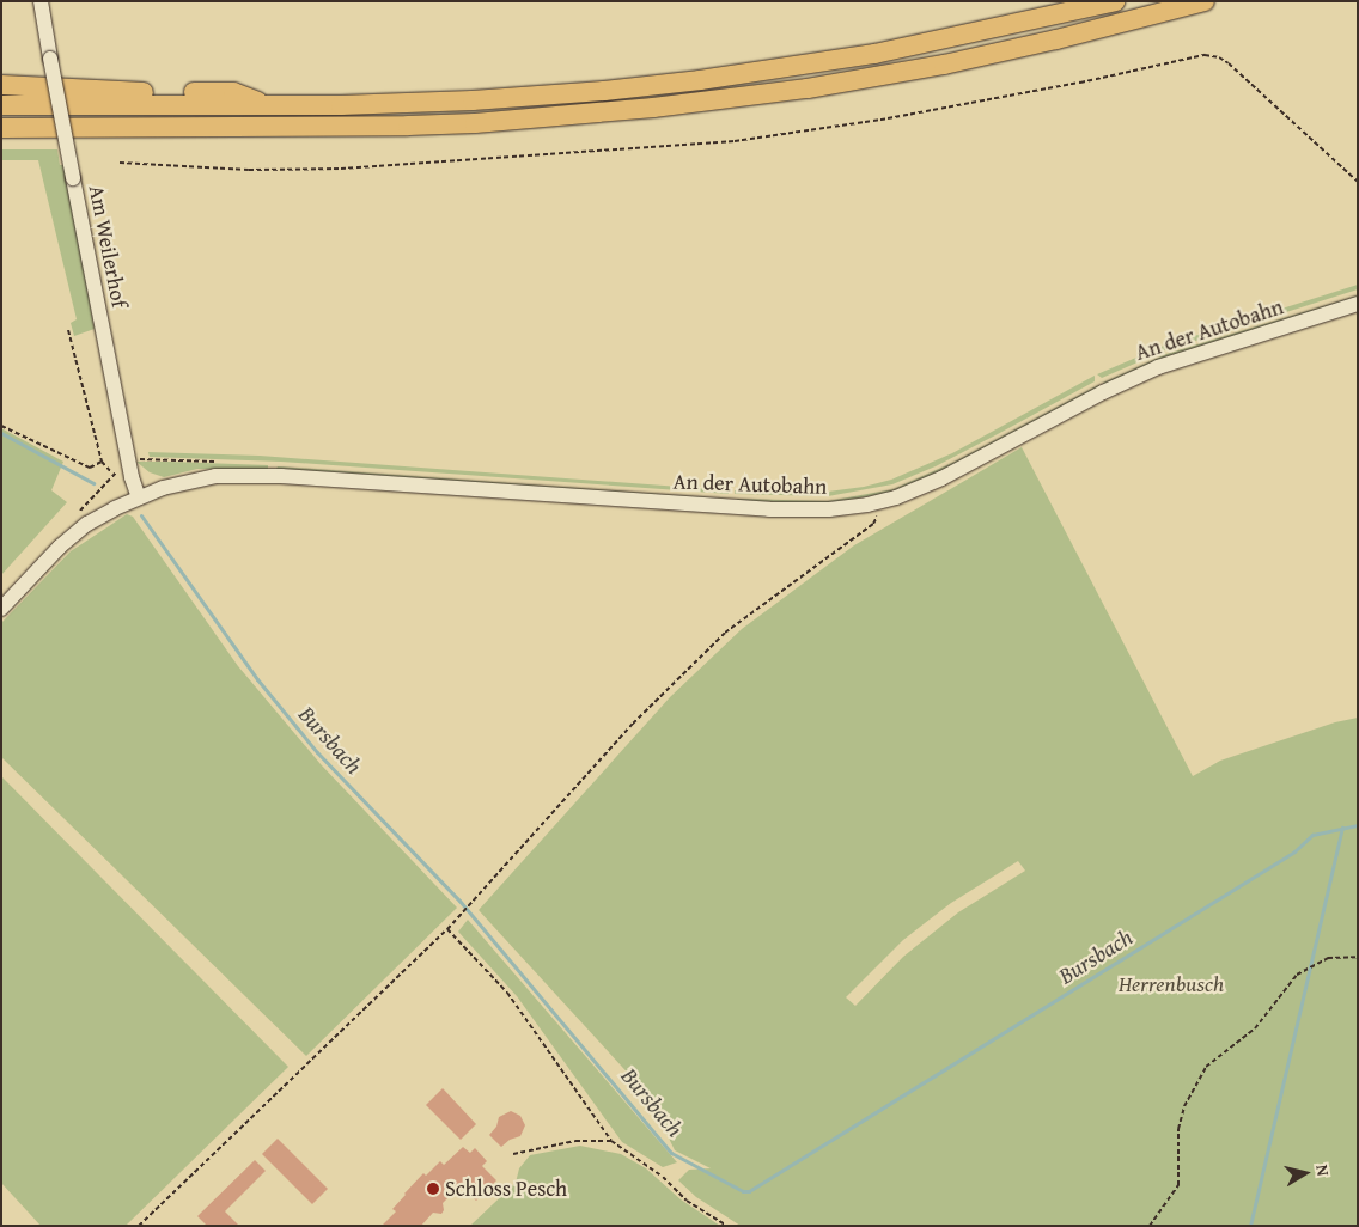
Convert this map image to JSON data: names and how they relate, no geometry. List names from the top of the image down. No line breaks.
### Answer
{"streets":{"main road":["Am Weilerhof","An der Autobahn"]},"crossings":[["Am Weilerhof","An der Autobahn"]],"water":["Bursbach"],"parks":["Herrenbusch"],"places":["Schloss Pesch"],"north":"right"}
